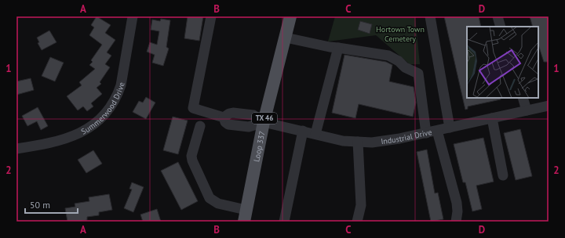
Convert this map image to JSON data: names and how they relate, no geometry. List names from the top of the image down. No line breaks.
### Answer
{"streets":{"main road":["TX 46","Loop 337"],"street":["Summerwood Drive","Industrial Drive"]},"crossings":[["Industrial Drive","Loop 337"]],"parks":["Hortown Town Cemetery"],"scale_bar":"50 m","grid":{"columns":["A","B","C","D"],"rows":["1","2"]}}
